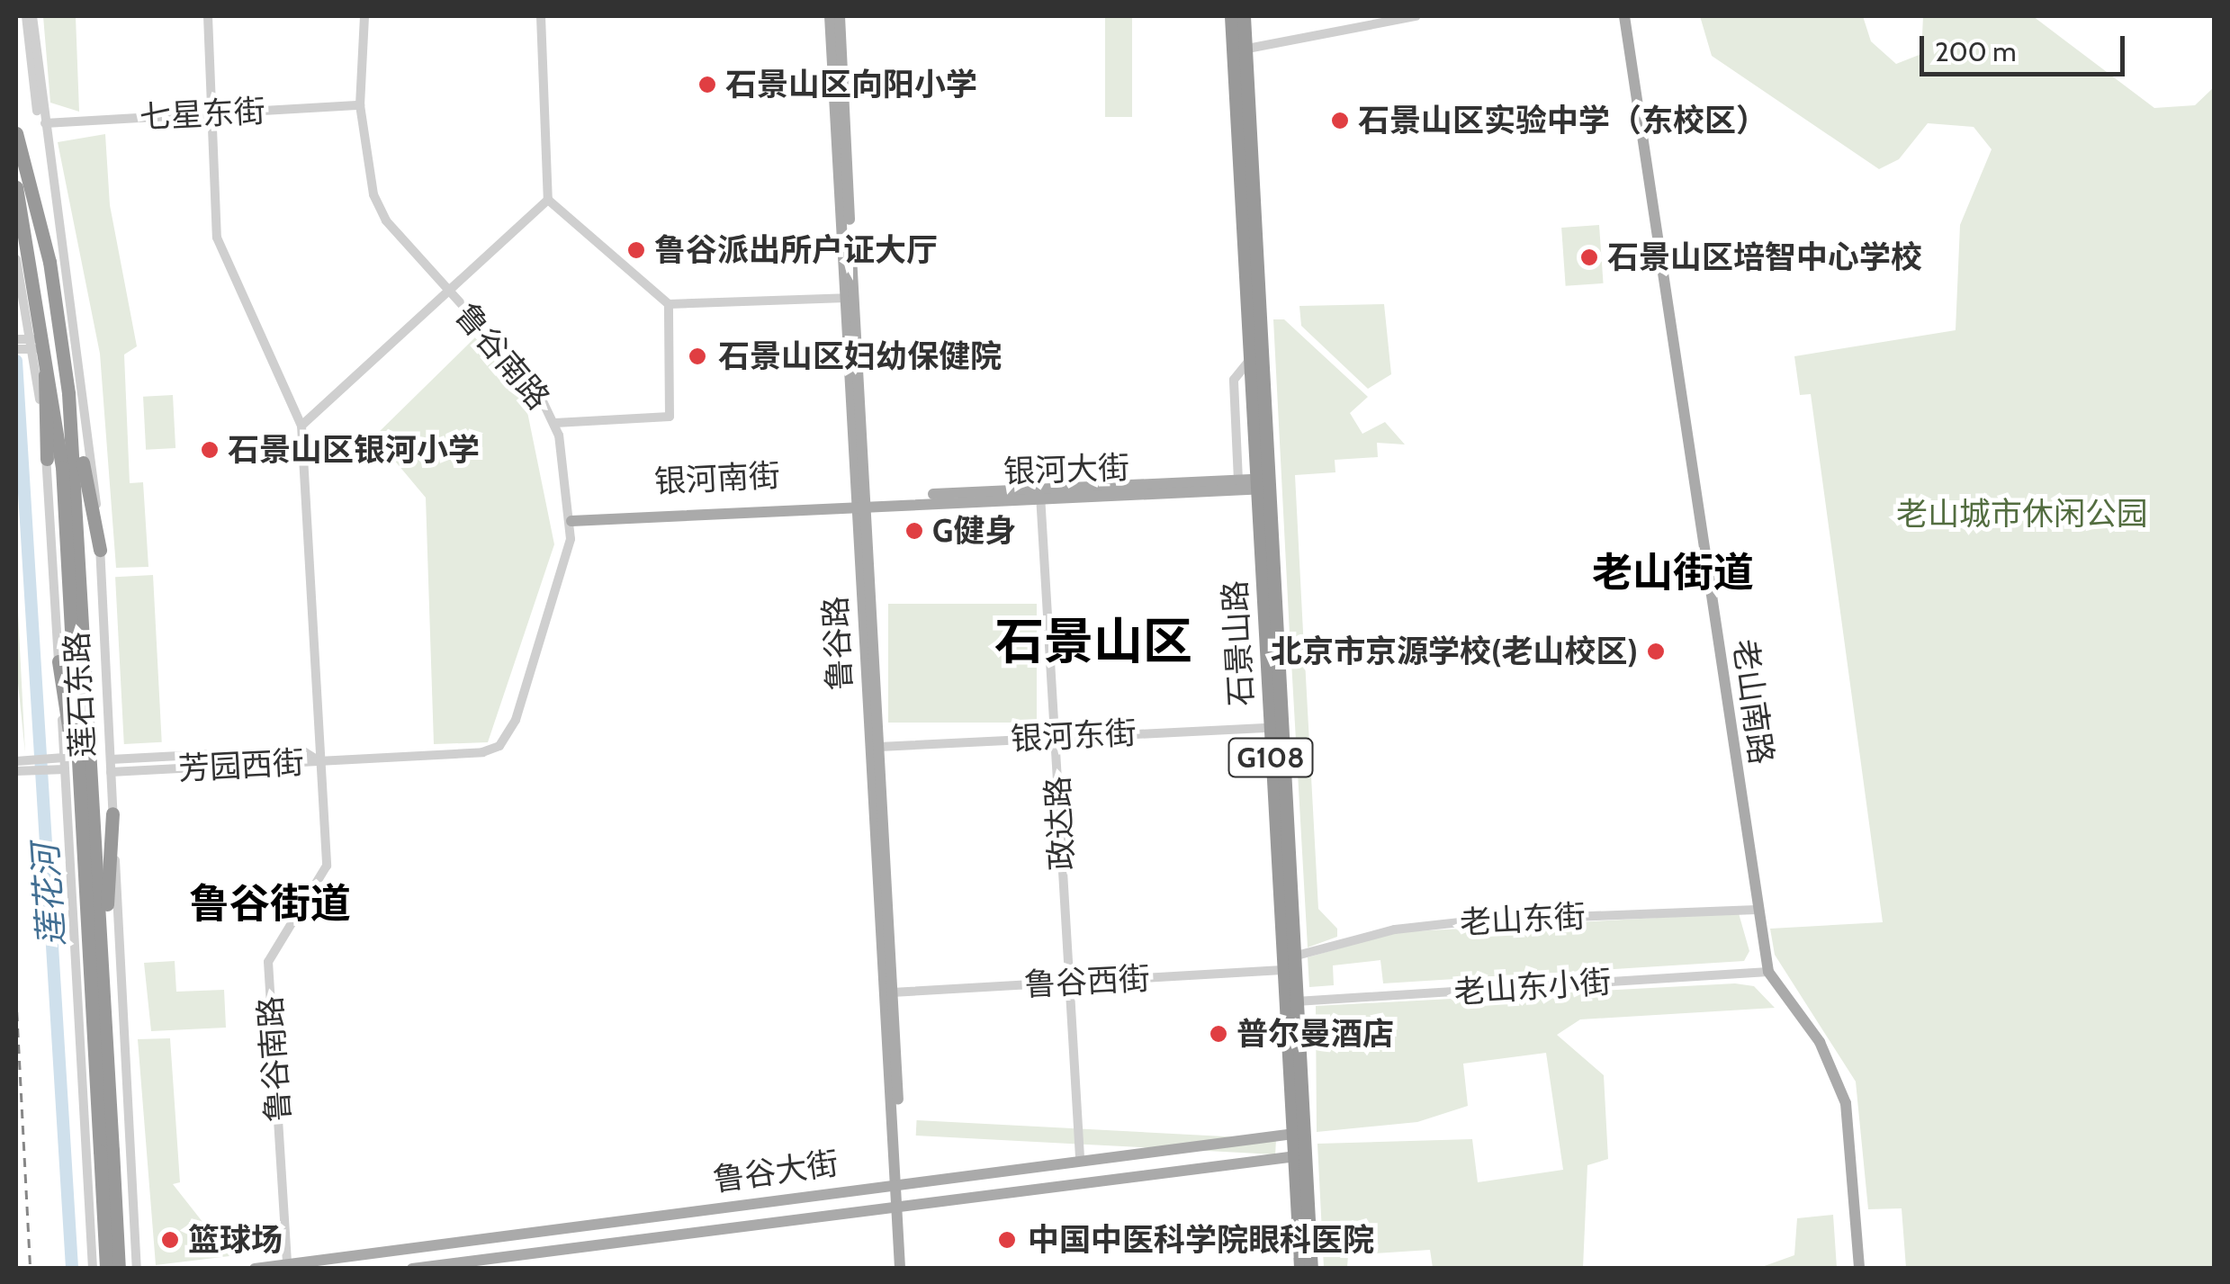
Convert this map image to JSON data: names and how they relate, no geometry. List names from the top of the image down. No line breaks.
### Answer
{"streets":{"highway":["石景山路","莲石东路","G108"],"main road":["银河大街","银河南街","鲁谷路","老山南路","鲁谷大街"],"street":["七星东街","鲁谷南路","银河东街","芳园西街","政达路","老山东街","鲁谷西街","老山东小街"]},"crossings":[["七星东街","鲁谷南路"],["七星东街","莲石东路"],["鲁谷南路","银河南街"],["鲁谷南路","芳园西街"],["鲁谷南路","鲁谷大街"],["银河大街","银河南街"],["银河大街","鲁谷路"],["银河大街","石景山路"],["银河大街","政达路"],["银河南街","鲁谷路"],["鲁谷路","银河东街"],["鲁谷路","鲁谷西街"],["鲁谷路","鲁谷大街"],["石景山路","银河东街"],["石景山路","老山东街"],["石景山路","鲁谷西街"],["石景山路","老山东小街"],["石景山路","鲁谷大街"],["莲石东路","芳园西街"],["老山南路","老山东街"],["老山南路","老山东小街"],["银河东街","政达路"],["政达路","鲁谷西街"],["政达路","鲁谷大街"]],"districts":["老山街道","石景山区","鲁谷街道"],"water":["莲花河"],"parks":["老山城市休闲公园"],"places":["石景山区向阳小学","石景山区实验中学（东校区）","鲁谷派出所户证大厅","石景山区培智中心学校","石景山区妇幼保健院","石景山区银河小学","G健身","北京市京源学校(老山校区)","普尔曼酒店","篮球场","中国中医科学院眼科医院"],"scale_bar":"200 m"}
